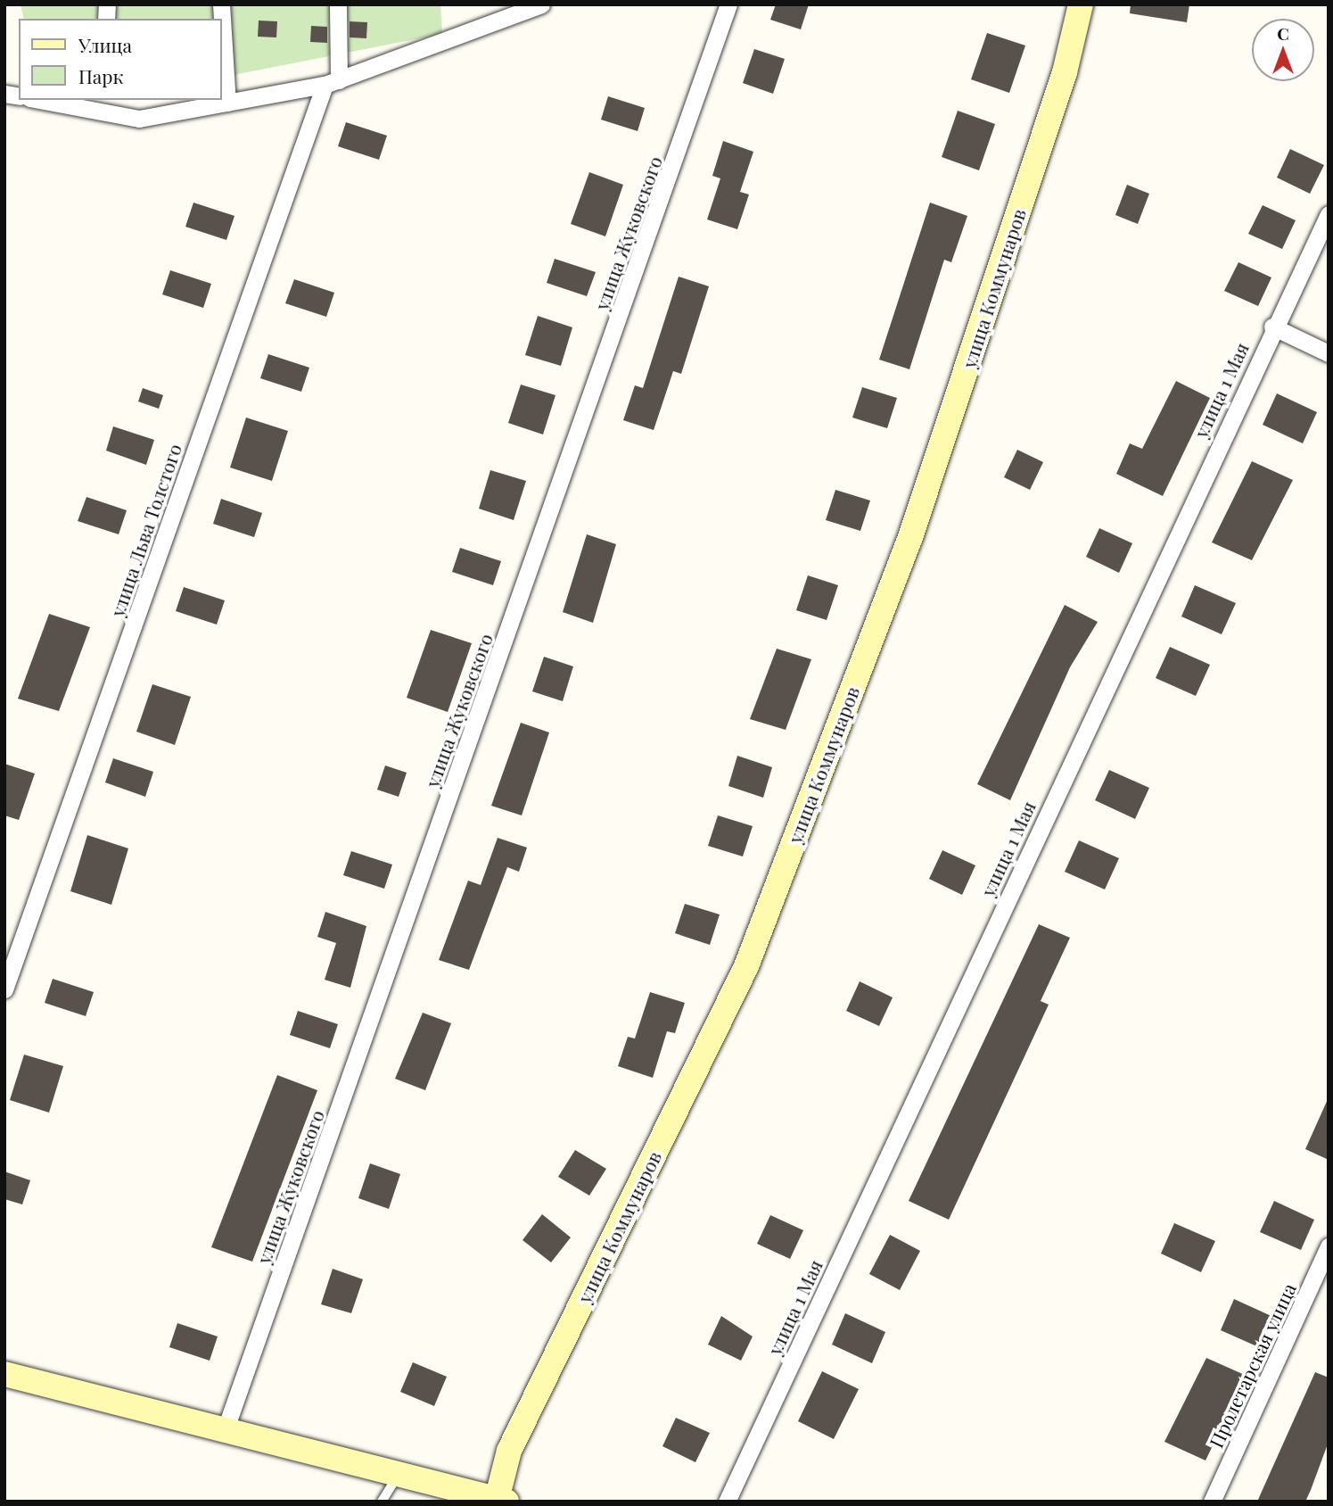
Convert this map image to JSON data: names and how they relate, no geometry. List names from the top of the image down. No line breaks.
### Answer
{"streets":{"main road":["улица Коммунаров"],"street":["улица Жуковского","улица 1 Мая","улица Льва Толстого","Пролетарская улица"]},"legend":["Улица","Парк"],"north":"top"}
